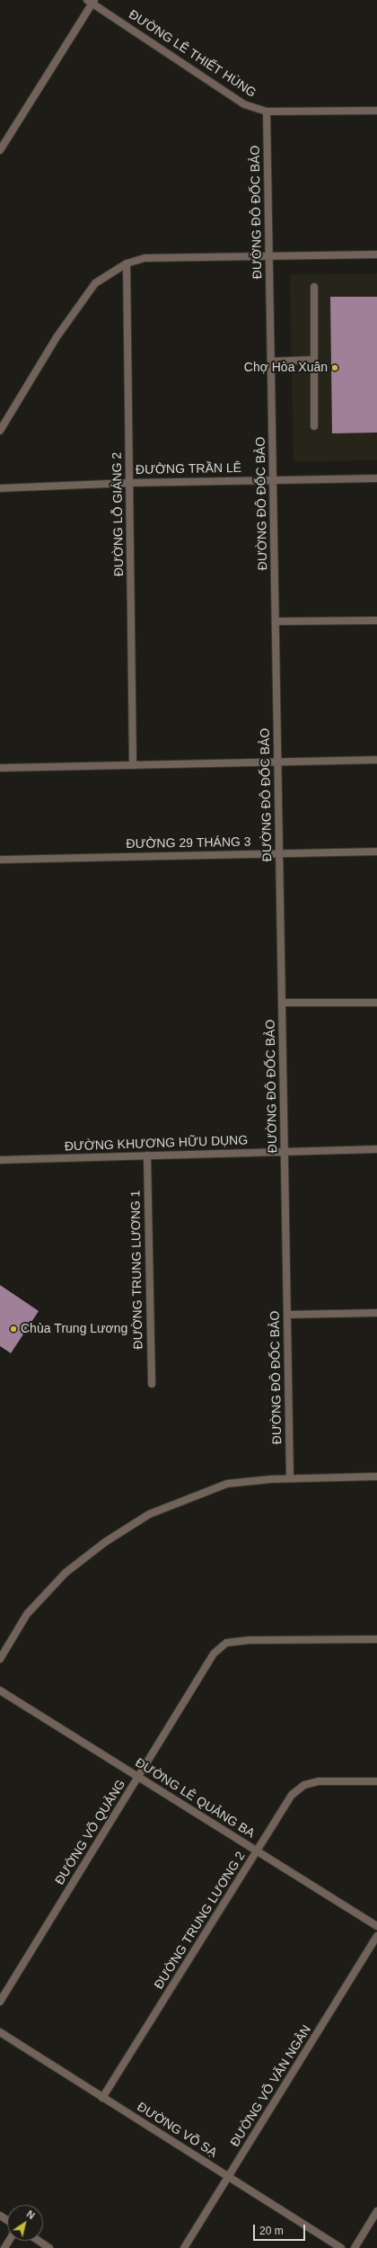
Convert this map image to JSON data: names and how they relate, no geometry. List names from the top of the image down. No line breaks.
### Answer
{"streets":{"street":["ĐƯỜNG LÊ THIẾT HÙNG","ĐƯỜNG ĐÔ ĐỐC BẢO","ĐƯỜNG TRẦN LÊ","ĐƯỜNG LỖ GIÁNG 2","ĐƯỜNG 29 THÁNG 3","ĐƯỜNG KHƯƠNG HỮU DỤNG","ĐƯỜNG TRUNG LƯƠNG 1","ĐƯỜNG LÊ QUẢNG BA","ĐƯỜNG VÕ QUẢNG","ĐƯỜNG TRUNG LƯƠNG 2","ĐƯỜNG VÕ VĂN NGÂN","ĐƯỜNG VÕ SẠ"]},"crossings":[["ĐƯỜNG LÊ THIẾT HÙNG","ĐƯỜNG ĐÔ ĐỐC BẢO"],["ĐƯỜNG ĐÔ ĐỐC BẢO","ĐƯỜNG TRẦN LÊ"],["ĐƯỜNG ĐÔ ĐỐC BẢO","ĐƯỜNG 29 THÁNG 3"],["ĐƯỜNG ĐÔ ĐỐC BẢO","ĐƯỜNG KHƯƠNG HỮU DỤNG"],["ĐƯỜNG TRẦN LÊ","ĐƯỜNG LỖ GIÁNG 2"],["ĐƯỜNG KHƯƠNG HỮU DỤNG","ĐƯỜNG TRUNG LƯƠNG 1"],["ĐƯỜNG LÊ QUẢNG BA","ĐƯỜNG VÕ QUẢNG"],["ĐƯỜNG LÊ QUẢNG BA","ĐƯỜNG TRUNG LƯƠNG 2"],["ĐƯỜNG TRUNG LƯƠNG 2","ĐƯỜNG VÕ SẠ"],["ĐƯỜNG VÕ VĂN NGÂN","ĐƯỜNG VÕ SẠ"]],"places":["Chợ Hòa Xuân","Chùa Trung Lương"],"scale_bar":"20 m","north":"top right"}
